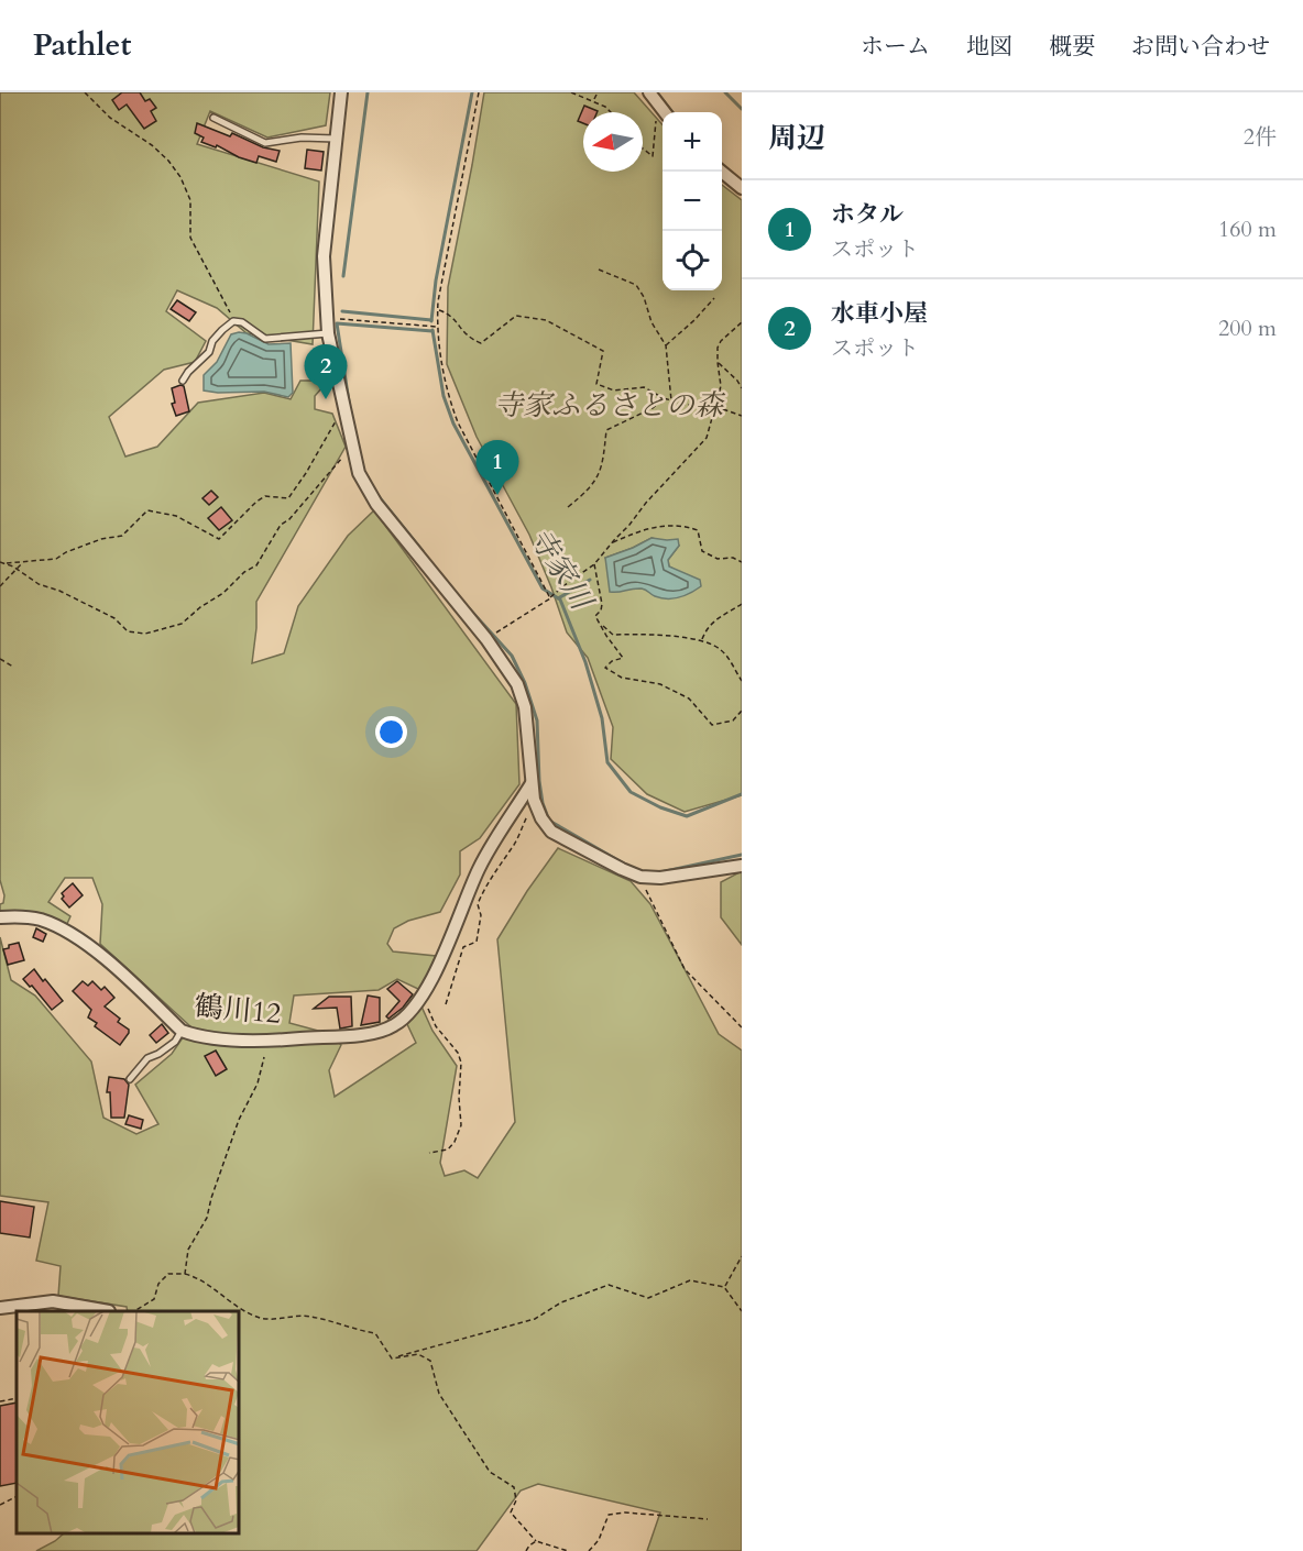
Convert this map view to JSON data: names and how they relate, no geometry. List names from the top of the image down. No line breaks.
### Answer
{"streets":{"street":["鶴川12"]},"water":["寺家川"],"parks":["寺家ふるさとの森"],"north":"left","page":{"header":"Pathlet","nav":["ホーム","地図","概要","お問い合わせ"],"heading":["周辺","2件"],"map_buttons":["+","−"],"list":[{"mark":"1","name":"ホタル","note":"スポット","value":"160 m"},{"mark":"2","name":"水車小屋","note":"スポット","value":"200 m"}],"pins":["2","1"]}}
